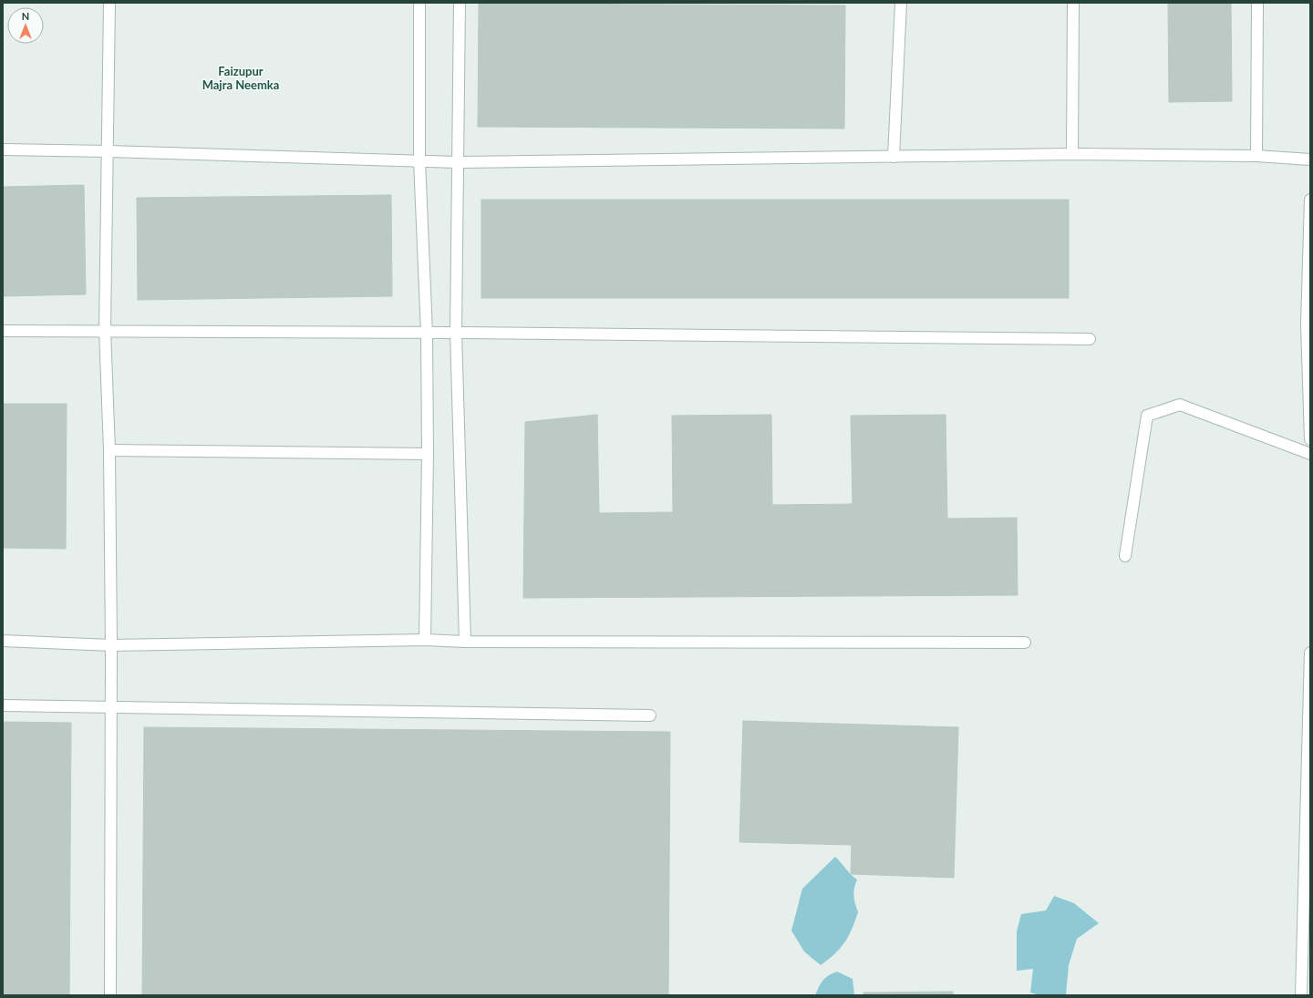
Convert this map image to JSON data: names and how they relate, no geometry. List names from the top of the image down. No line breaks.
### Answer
{"districts":["Faizupur Majra Neemka"],"north":"top"}
